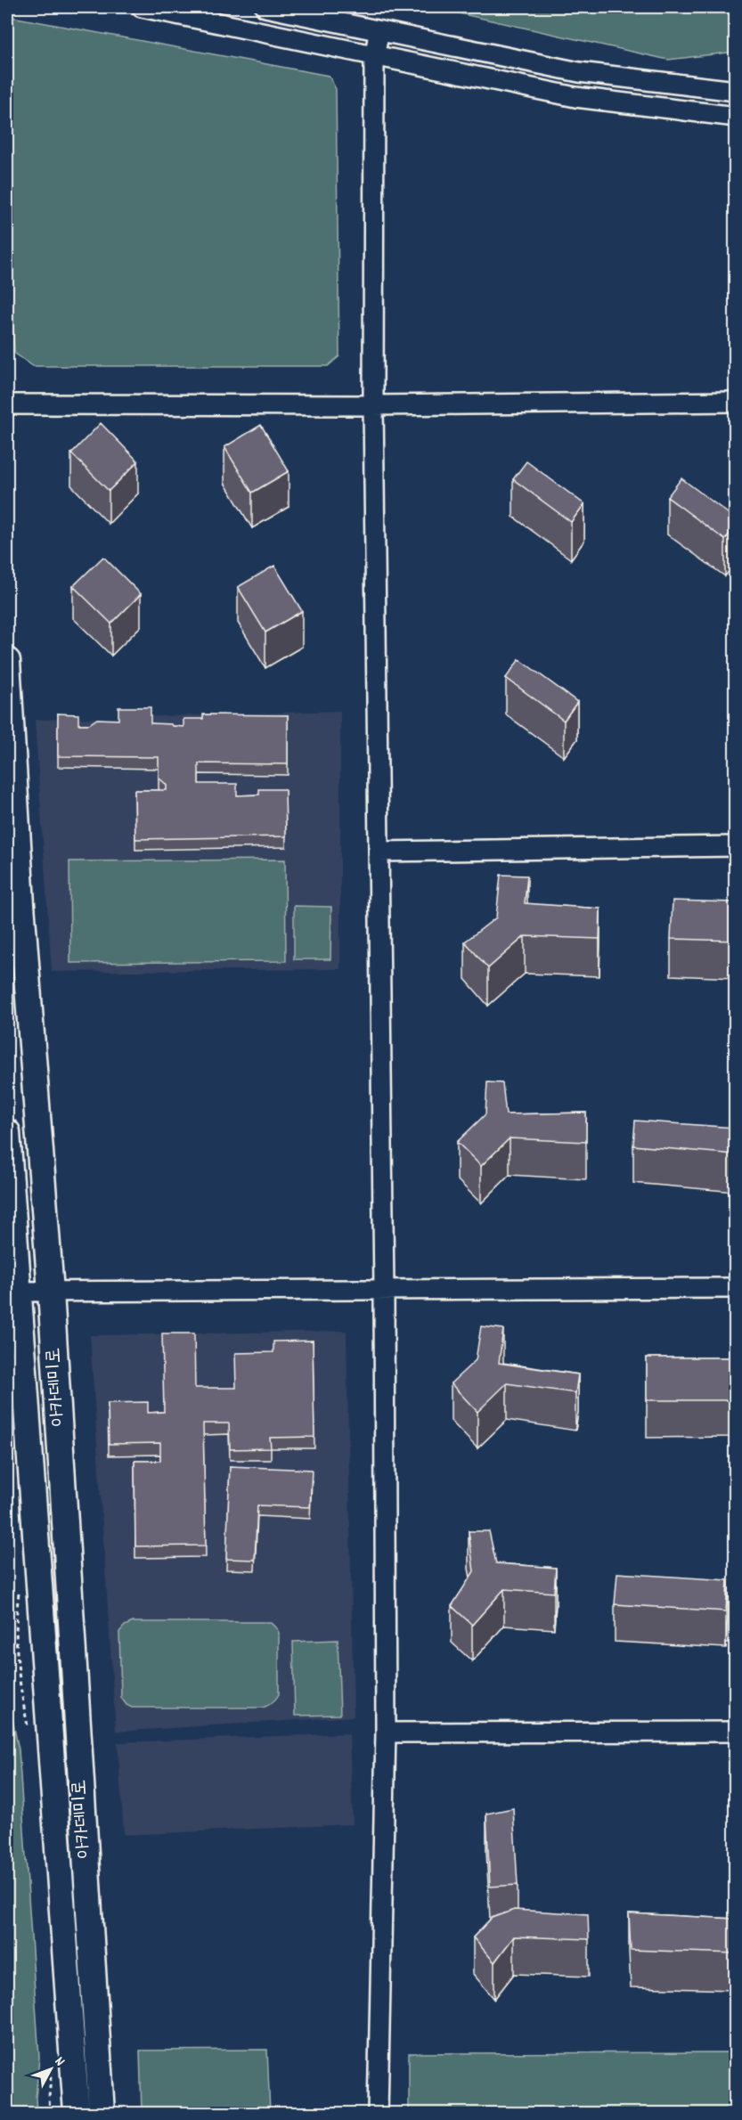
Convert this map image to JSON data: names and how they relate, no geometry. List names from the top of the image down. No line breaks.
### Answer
{"streets":{"main road":["아카데미로"]},"north":"top right"}
